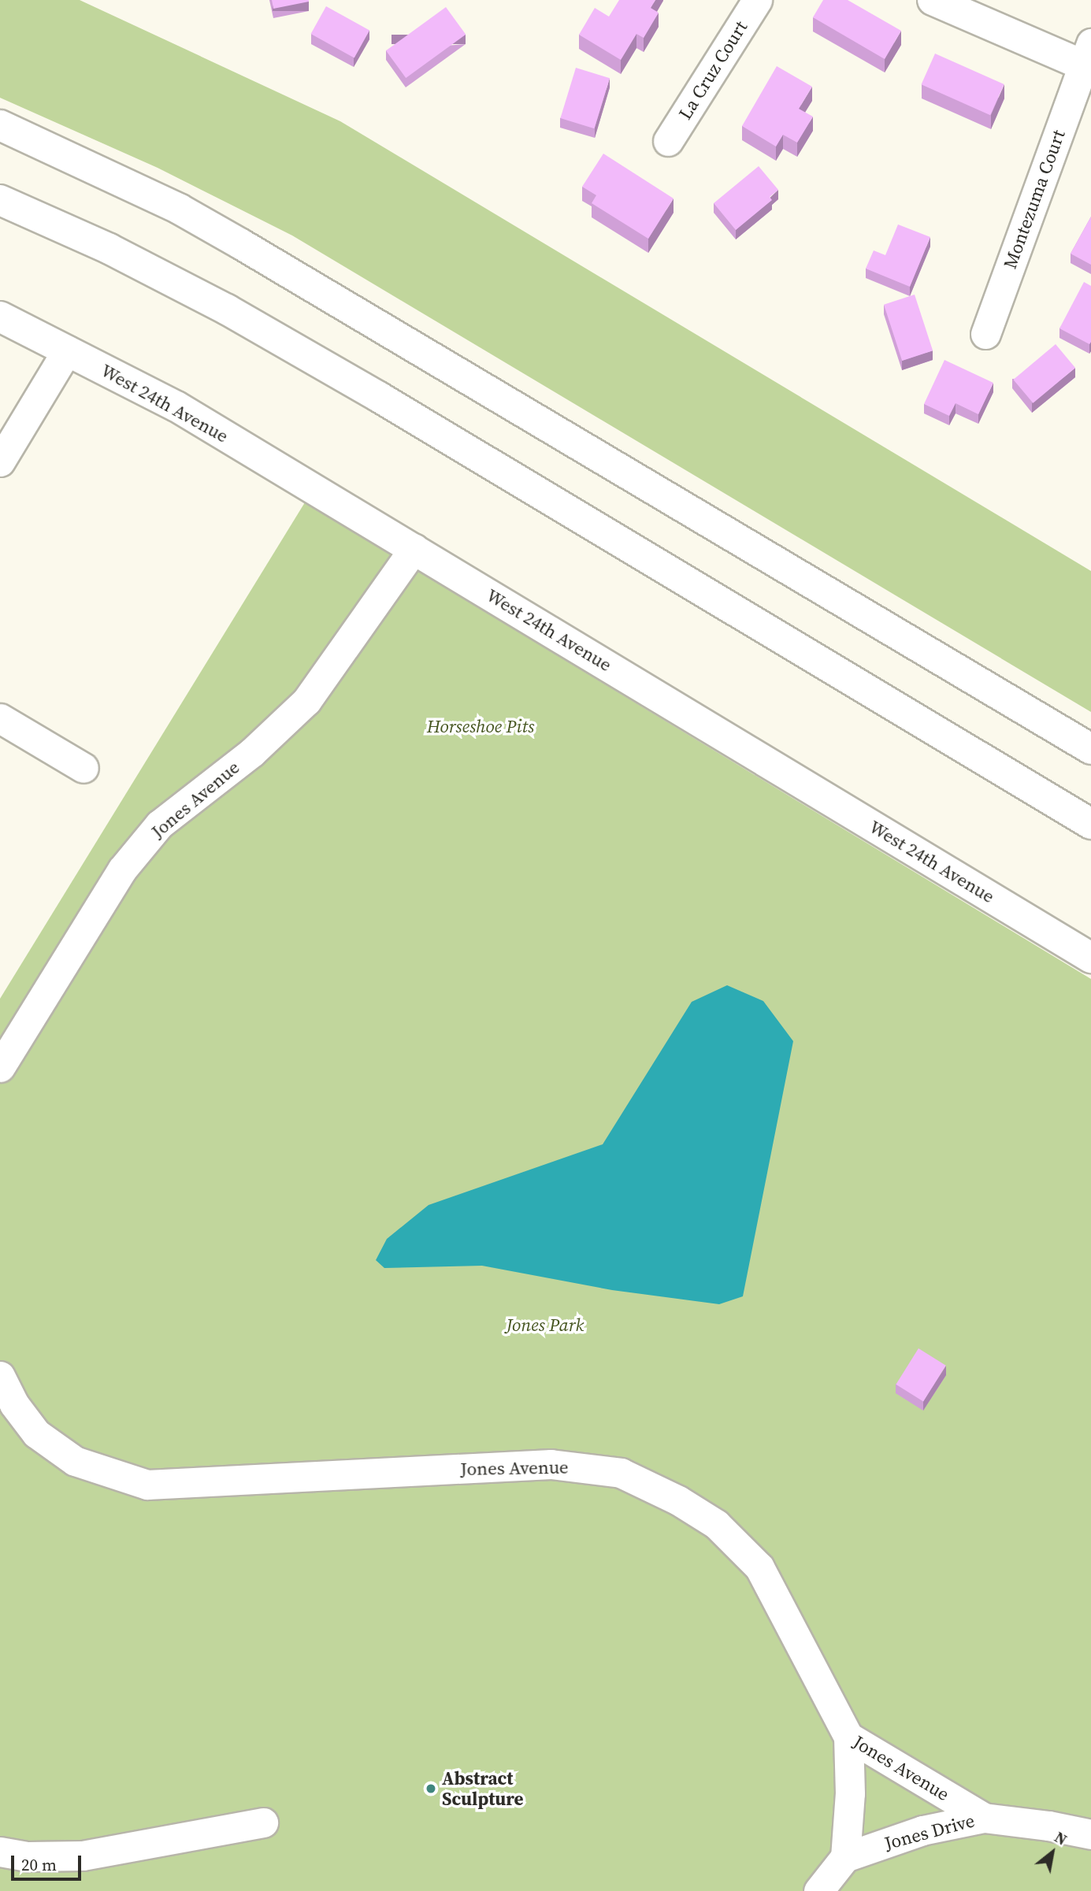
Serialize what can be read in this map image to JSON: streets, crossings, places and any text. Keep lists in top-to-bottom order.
{
  "streets": {
    "main road": ["West 24th Avenue"],
    "street": [
      "La Cruz Court",
      "Montezuma Court",
      "Jones Avenue",
      "Jones Drive"
    ]
  },
  "crossings": [
    ["West 24th Avenue", "Jones Avenue"],
    ["Jones Avenue", "Jones Drive"]
  ],
  "parks": ["Horseshoe Pits", "Jones Park"],
  "places": ["Abstract Sculpture"],
  "scale_bar": "20 m",
  "north": "top right"
}
